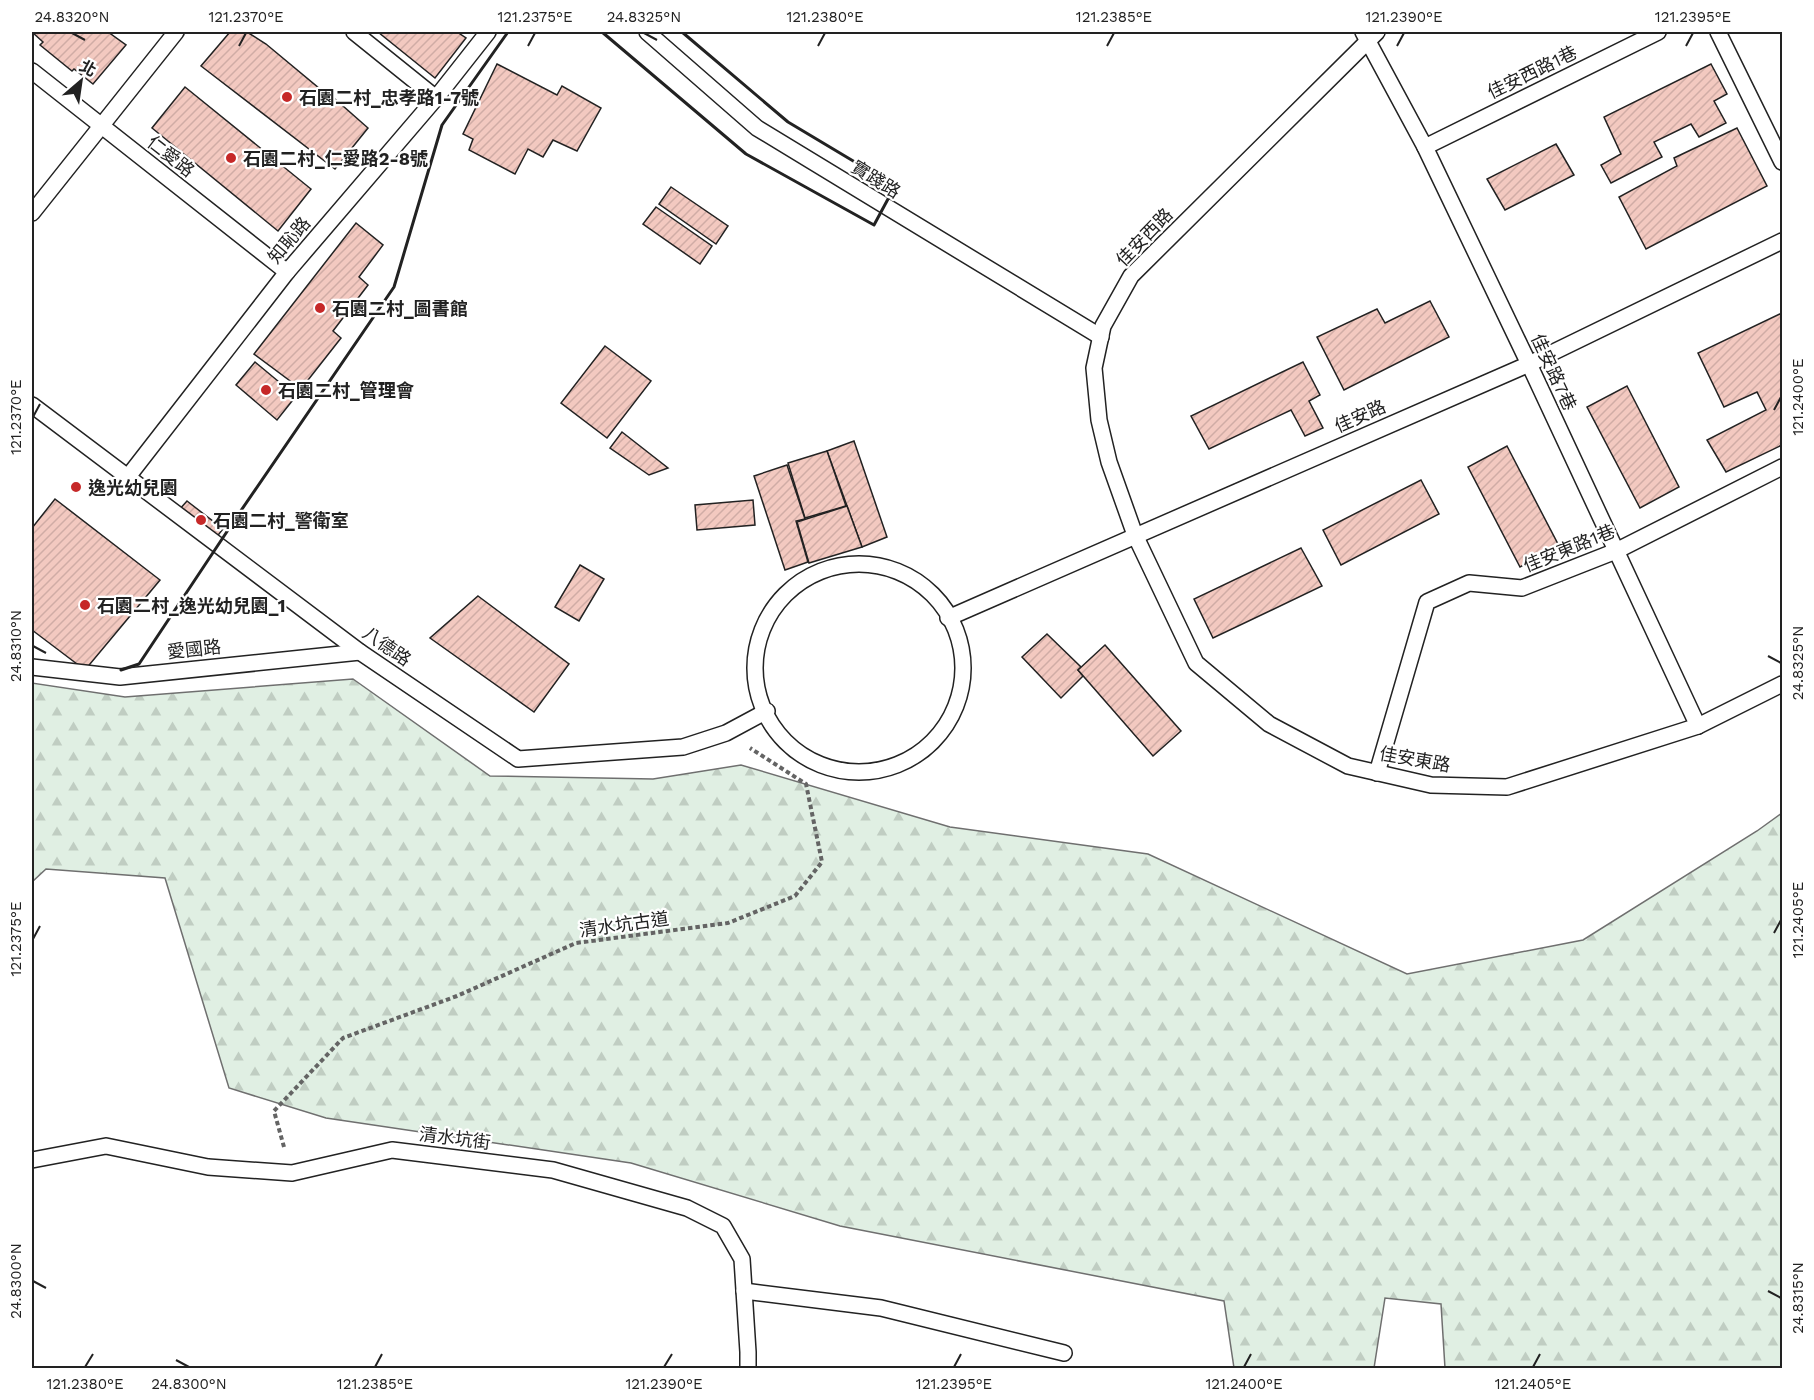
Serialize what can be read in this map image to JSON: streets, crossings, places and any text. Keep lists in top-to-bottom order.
{
  "streets": {
    "lane": [
      "佳安西路1巷",
      "仁愛路",
      "實踐路",
      "佳安西路",
      "知恥路",
      "佳安路7巷",
      "佳安路",
      "佳安東路1巷",
      "八德路",
      "愛國路",
      "佳安東路",
      "清水坑街"
    ],
    "path": ["清水坑古道"]
  },
  "crossings": [
    ["佳安西路1巷", "佳安路7巷"],
    ["仁愛路", "知恥路"],
    ["實踐路", "佳安西路"],
    ["佳安西路", "佳安路7巷"],
    ["佳安西路", "佳安路"],
    ["佳安西路", "佳安東路"],
    ["知恥路", "八德路"],
    ["佳安路7巷", "佳安路"],
    ["佳安路7巷", "佳安東路1巷"],
    ["佳安路7巷", "佳安東路"],
    ["佳安路", "八德路"],
    ["佳安路", "佳安東路"],
    ["佳安東路1巷", "佳安東路"],
    ["八德路", "愛國路"],
    ["八德路", "清水坑古道"],
    ["清水坑古道", "清水坑街"]
  ],
  "places": [
    "石園二村_忠孝路1-7號",
    "石園二村_仁愛路2-8號",
    "石園二村_圖書館",
    "石園二村_管理會",
    "逸光幼兒園",
    "石園二村_警衛室",
    "石園二村_逸光幼兒園_1"
  ],
  "north": "top right",
  "coordinates": [
    "24.8320°N",
    "121.2370°E",
    "121.2375°E",
    "24.8325°N",
    "121.2380°E",
    "121.2385°E",
    "121.2390°E",
    "121.2395°E",
    "121.2400°E",
    "24.8310°N",
    "121.2405°E",
    "24.8300°N",
    "24.8315°N"
  ]
}
